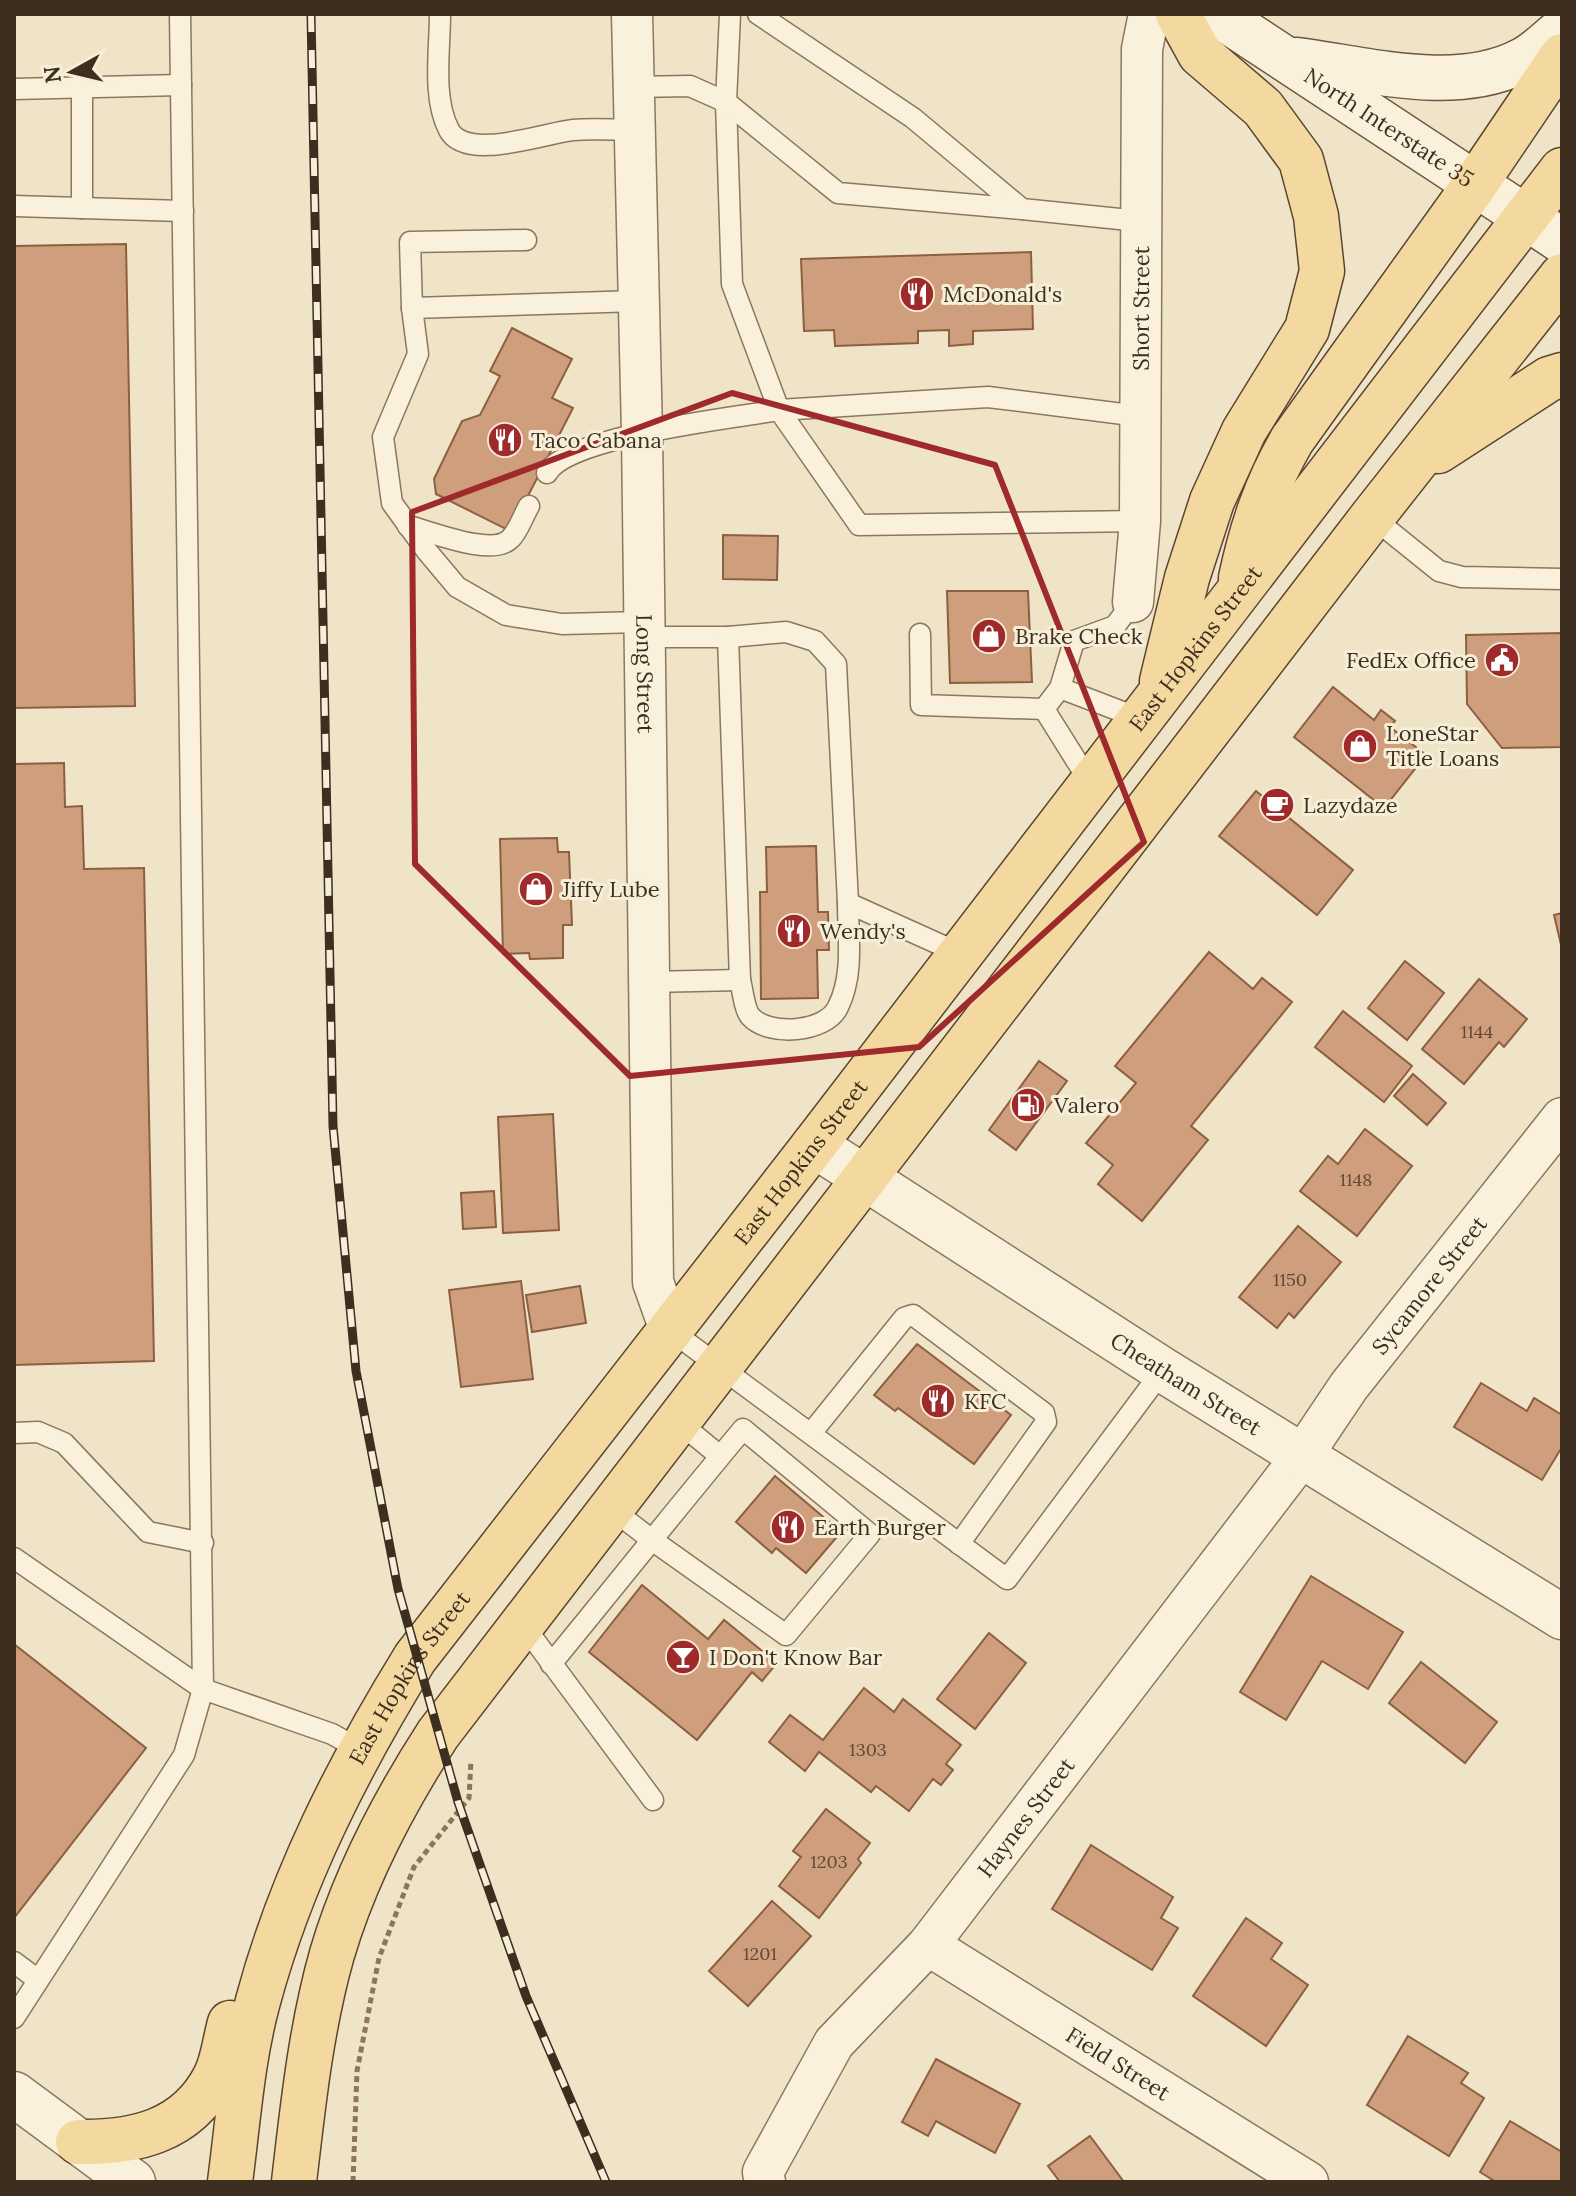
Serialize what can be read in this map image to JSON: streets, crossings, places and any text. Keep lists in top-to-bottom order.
{
  "streets": {
    "main road": ["East Hopkins Street"],
    "street": [
      "North Interstate 35",
      "Short Street",
      "Long Street",
      "Sycamore Street",
      "Cheatham Street",
      "Haynes Street",
      "Field Street"
    ]
  },
  "crossings": [
    ["North Interstate 35", "East Hopkins Street"],
    ["East Hopkins Street", "Long Street"],
    ["East Hopkins Street", "Cheatham Street"],
    ["Sycamore Street", "Cheatham Street"],
    ["Sycamore Street", "Haynes Street"],
    ["Cheatham Street", "Haynes Street"],
    ["Haynes Street", "Field Street"]
  ],
  "places": {
    "restaurant": [
      "McDonald's",
      "Taco Cabana",
      "Wendy's",
      "KFC",
      "Earth Burger"
    ],
    "shop": ["Brake Check", "LoneStar Title Loans", "Jiffy Lube"],
    "public building": ["FedEx Office"],
    "cafe": ["Lazydaze"],
    "fuel station": ["Valero"],
    "bar": ["I Don't Know Bar"]
  },
  "house_numbers": [
    "1144",
    "1148",
    "1150",
    "1303",
    "1203",
    "1201"
  ],
  "north": "left"
}
